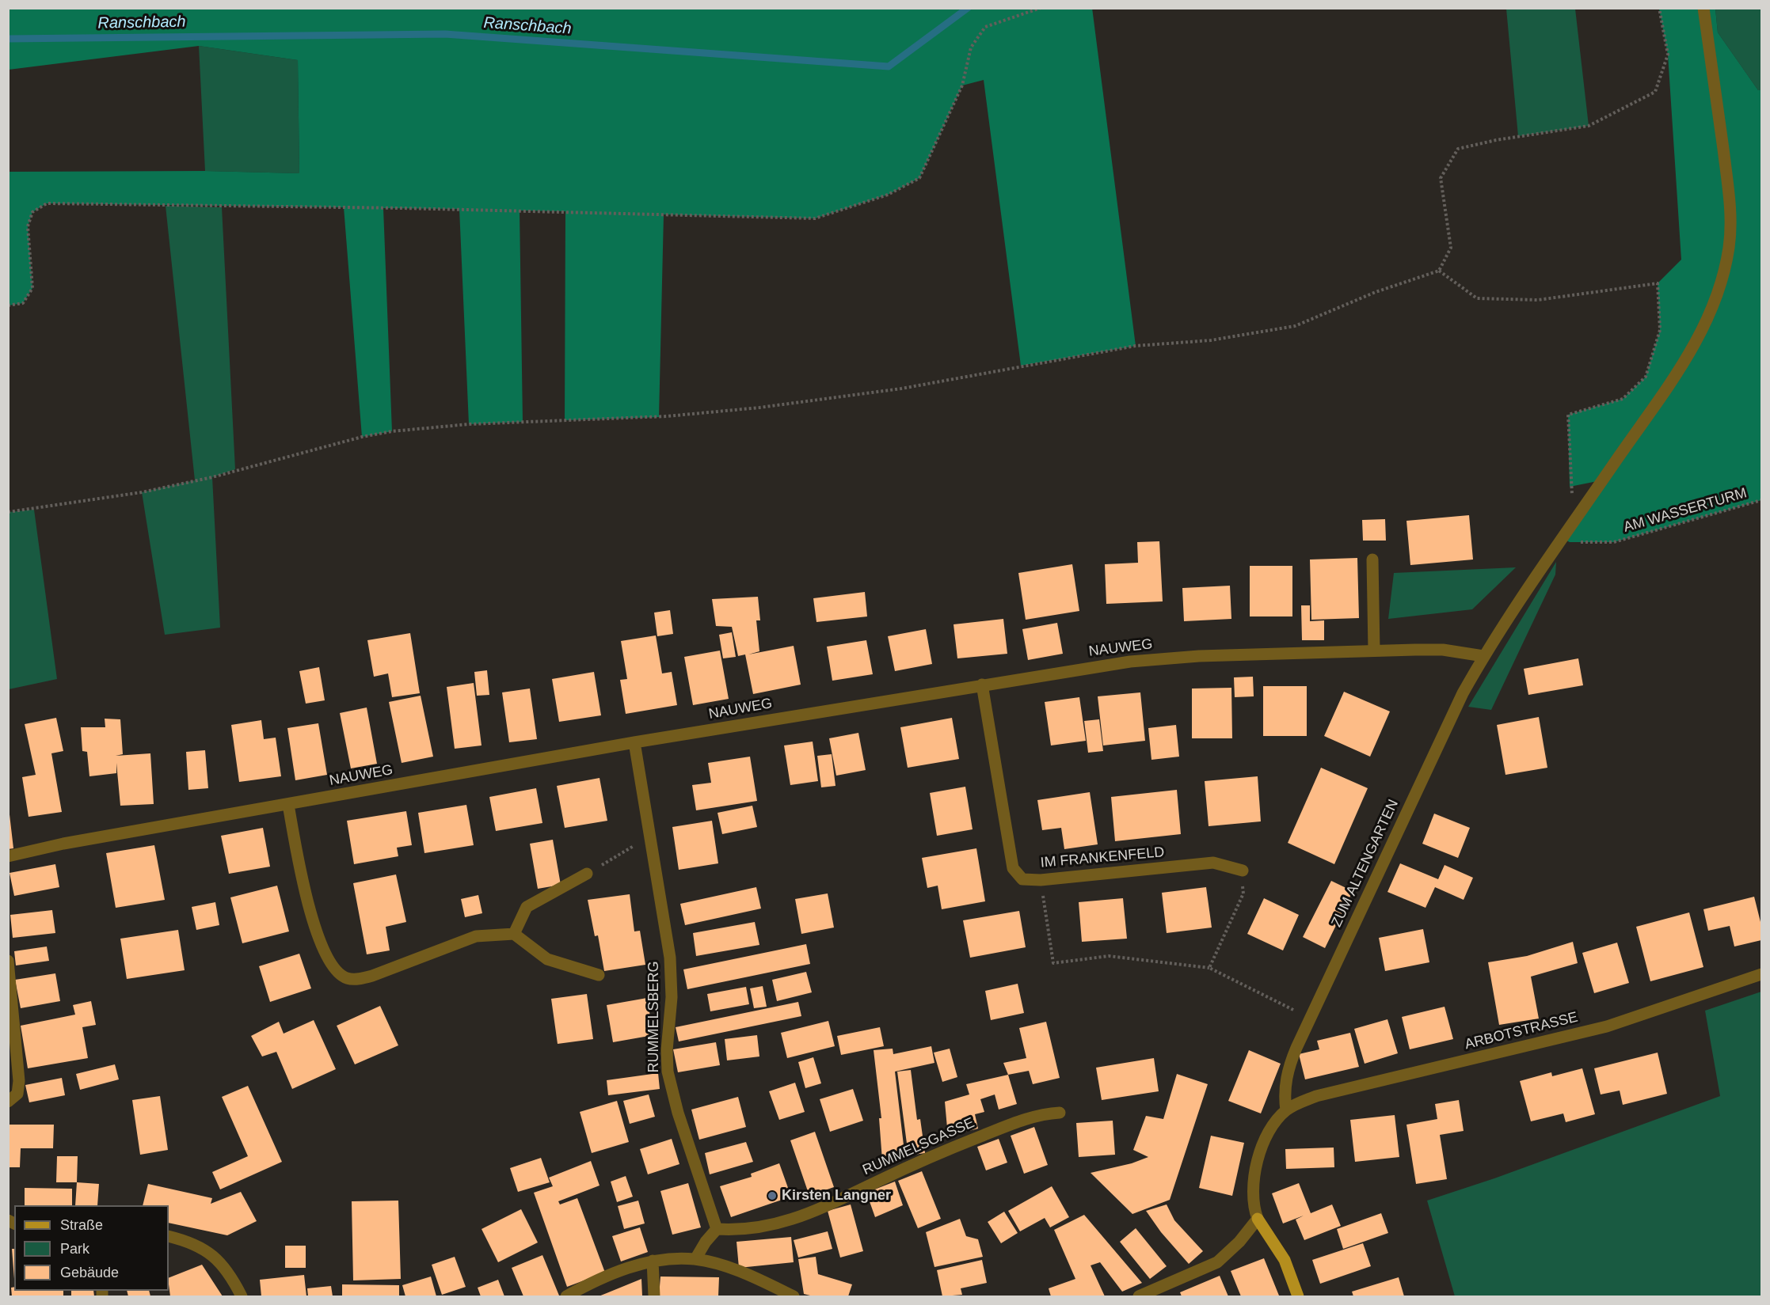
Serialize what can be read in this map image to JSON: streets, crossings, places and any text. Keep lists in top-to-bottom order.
{
  "streets": {
    "street": [
      "NAUWEG",
      "IM FRANKENFELD",
      "ZUM ALTENGARTEN",
      "RUMMELSBERG",
      "ARBOTSTRASSE",
      "RUMMELSGASSE"
    ],
    "path": ["AM WASSERTURM"]
  },
  "crossings": [
    ["AM WASSERTURM", "ZUM ALTENGARTEN"],
    ["NAUWEG", "IM FRANKENFELD"],
    ["NAUWEG", "ZUM ALTENGARTEN"],
    ["NAUWEG", "RUMMELSBERG"],
    ["ZUM ALTENGARTEN", "ARBOTSTRASSE"],
    ["RUMMELSBERG", "RUMMELSGASSE"]
  ],
  "water": ["Ranschbach"],
  "places": ["Kirsten Langner"],
  "legend": ["Straße", "Park", "Gebäude"]
}
